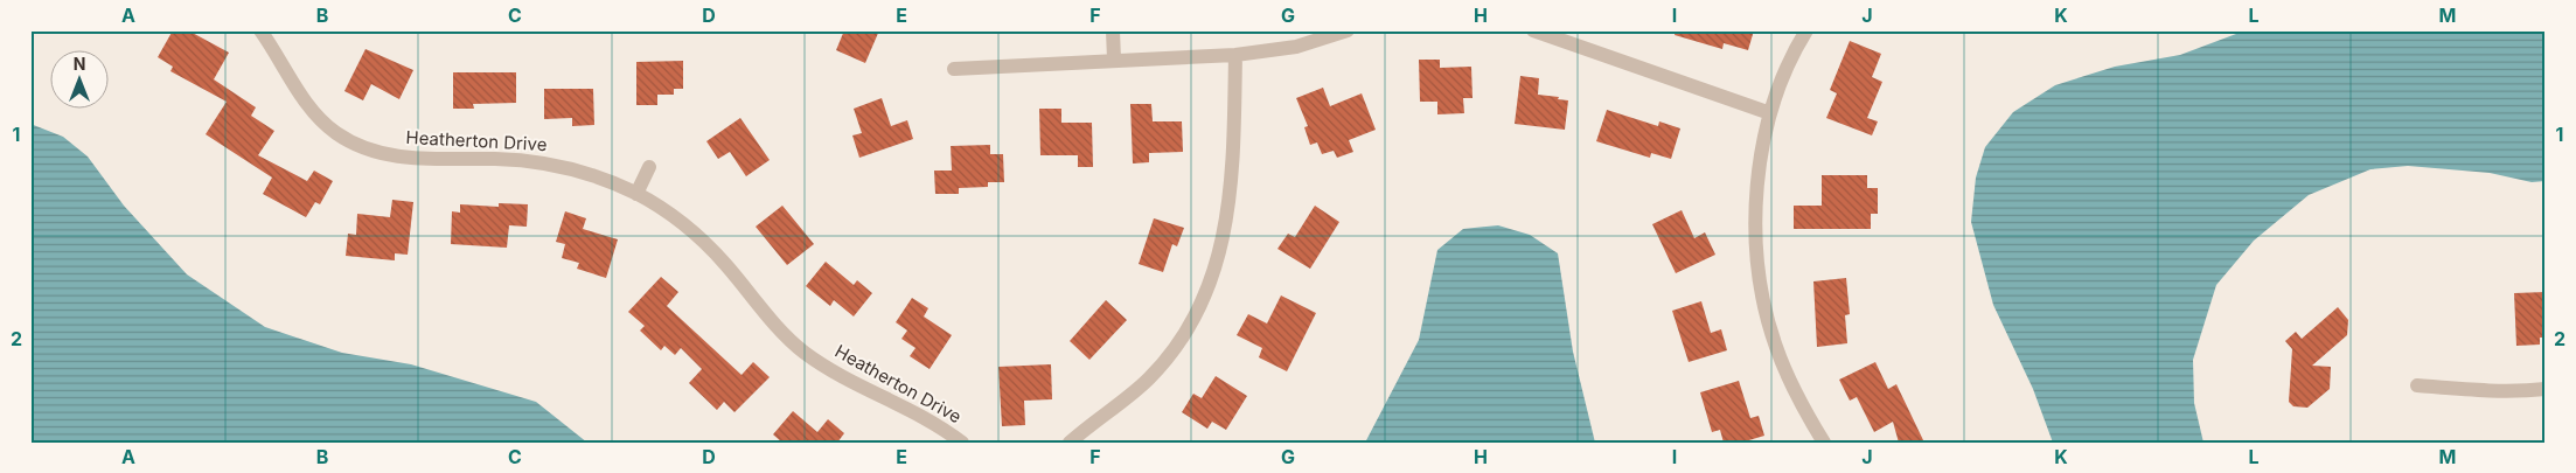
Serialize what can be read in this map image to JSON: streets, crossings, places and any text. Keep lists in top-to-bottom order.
{
  "streets": {
    "street": ["Heatherton Drive"]
  },
  "north": "top",
  "grid": {
    "columns": [
      "A",
      "B",
      "C",
      "D",
      "E",
      "F",
      "G",
      "H",
      "I",
      "J",
      "K",
      "L",
      "M"
    ],
    "rows": ["1", "2"]
  }
}
